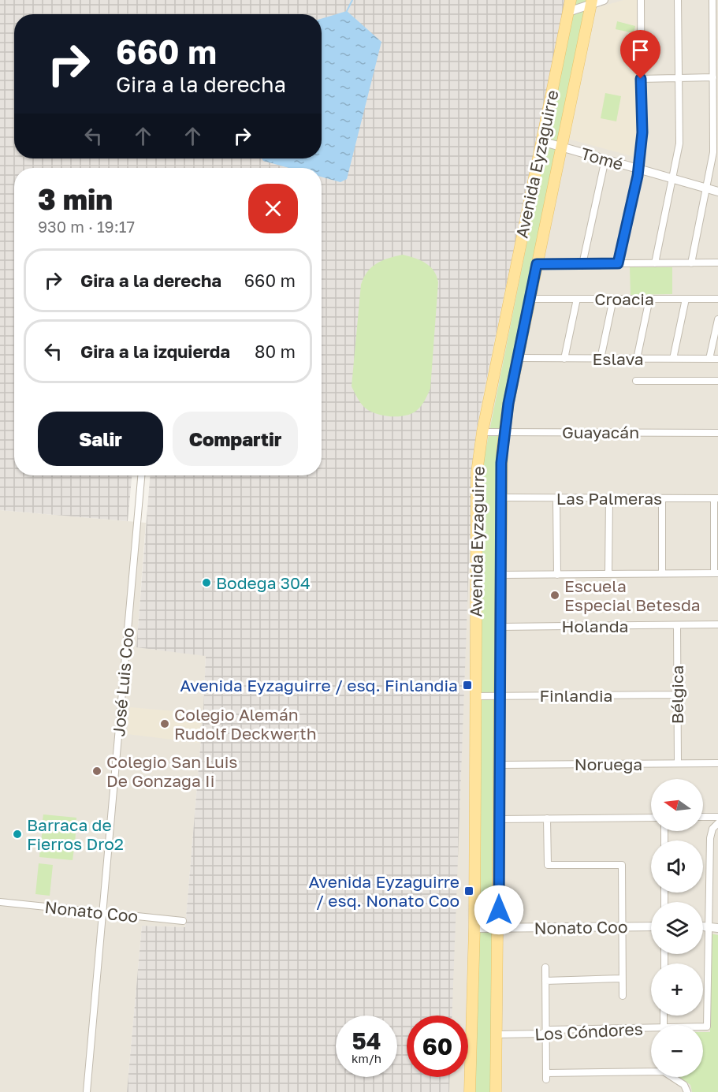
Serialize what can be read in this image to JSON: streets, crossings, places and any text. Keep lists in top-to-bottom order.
{
  "streets": {
    "main road": ["Avenida Eyzaguirre"],
    "street": [
      "Tomé",
      "Croacia",
      "Eslava",
      "Guayacán",
      "Las Palmeras",
      "Holanda",
      "José Luis Coo",
      "Bélgica",
      "Finlandia",
      "Noruega",
      "Nonato Coo",
      "Los Cóndores"
    ]
  },
  "crossings": [
    ["Tomé", "Avenida Eyzaguirre"],
    ["Avenida Eyzaguirre", "Croacia"],
    ["Avenida Eyzaguirre", "Eslava"],
    ["Avenida Eyzaguirre", "Guayacán"],
    ["Avenida Eyzaguirre", "Las Palmeras"],
    ["Avenida Eyzaguirre", "Holanda"],
    ["Avenida Eyzaguirre", "Finlandia"],
    ["Avenida Eyzaguirre", "Noruega"],
    ["Avenida Eyzaguirre", "Nonato Coo"],
    ["Avenida Eyzaguirre", "Los Cóndores"],
    ["Holanda", "Bélgica"],
    ["José Luis Coo", "Nonato Coo"],
    ["Bélgica", "Finlandia"],
    ["Bélgica", "Noruega"]
  ],
  "places": {
    "other": [
      "Bodega 304",
      "Escuela Especial Betesda",
      "Colegio Alemán Rudolf Deckwerth",
      "Colegio San Luis De Gonzaga Ii",
      "Barraca de Fierros Dro2"
    ],
    "transit": ["Avenida Eyzaguirre / esq. Finlandia", "Avenida Eyzaguirre / esq. Nonato Coo"]
  },
  "north": "left",
  "page": {
    "turn": ["660 m", "Gira a la derecha"],
    "heading": ["3 min", "930 m · 19:17"],
    "list": [
      {
        "name": "Gira a la derecha",
        "value": "660 m"
      },
      {
        "name": "Gira a la izquierda",
        "value": "80 m"
      }
    ],
    "buttons": ["Salir", "Compartir"],
    "map_buttons": ["+", "−"],
    "speed": "54 km/h",
    "limit": "60"
  }
}
